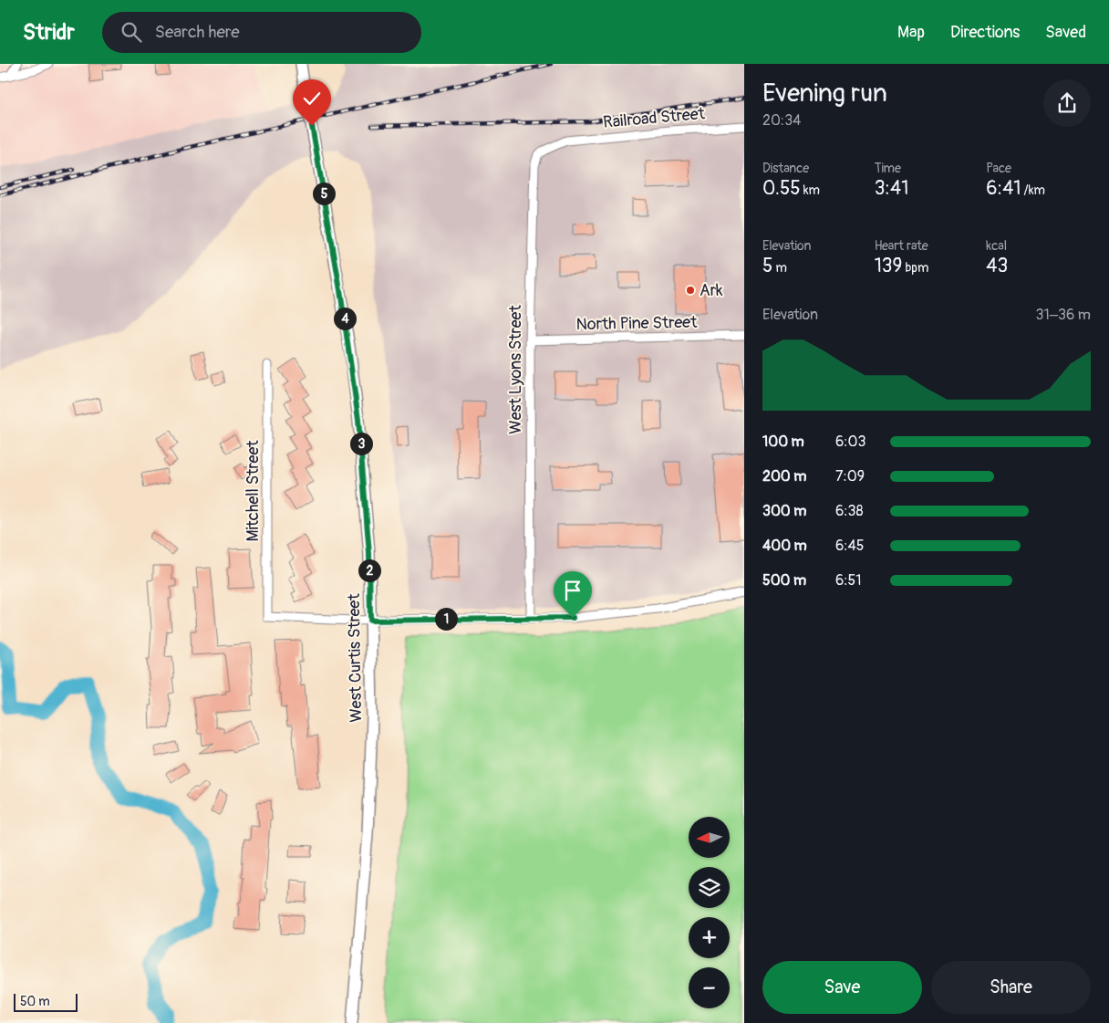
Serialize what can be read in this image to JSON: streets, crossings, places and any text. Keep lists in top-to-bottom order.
{
  "streets": {
    "main road": ["West Curtis Street"],
    "street": [
      "Railroad Street",
      "North Pine Street",
      "West Lyons Street",
      "Mitchell Street"
    ]
  },
  "crossings": [
    ["Railroad Street", "West Lyons Street"],
    ["North Pine Street", "West Lyons Street"],
    ["Mitchell Street", "West Curtis Street"]
  ],
  "places": ["Ark"],
  "scale_bar": "50 m",
  "north": "left",
  "page": {
    "header": "Stridr",
    "search": "Search here",
    "nav": ["Map", "Directions", "Saved"],
    "heading": ["Evening run", "20:34"],
    "stats": [
      ["Distance", "0.55 km"],
      ["Time", "3:41"],
      ["Pace", "6:41 /km"],
      ["Elevation", "5 m"],
      ["Heart rate", "139 bpm"],
      ["kcal", "43"]
    ],
    "pins": [
      "5",
      "4",
      "3",
      "2",
      "1"
    ],
    "chart": ["Elevation", "31–36 m"],
    "list": [
      {
        "name": "100 m",
        "note": "6:03"
      },
      {
        "name": "200 m",
        "note": "7:09"
      },
      {
        "name": "300 m",
        "note": "6:38"
      },
      {
        "name": "400 m",
        "note": "6:45"
      },
      {
        "name": "500 m",
        "note": "6:51"
      }
    ],
    "map_buttons": ["+", "−"],
    "buttons": ["Save", "Share"],
    "scale": "50 m"
  }
}
